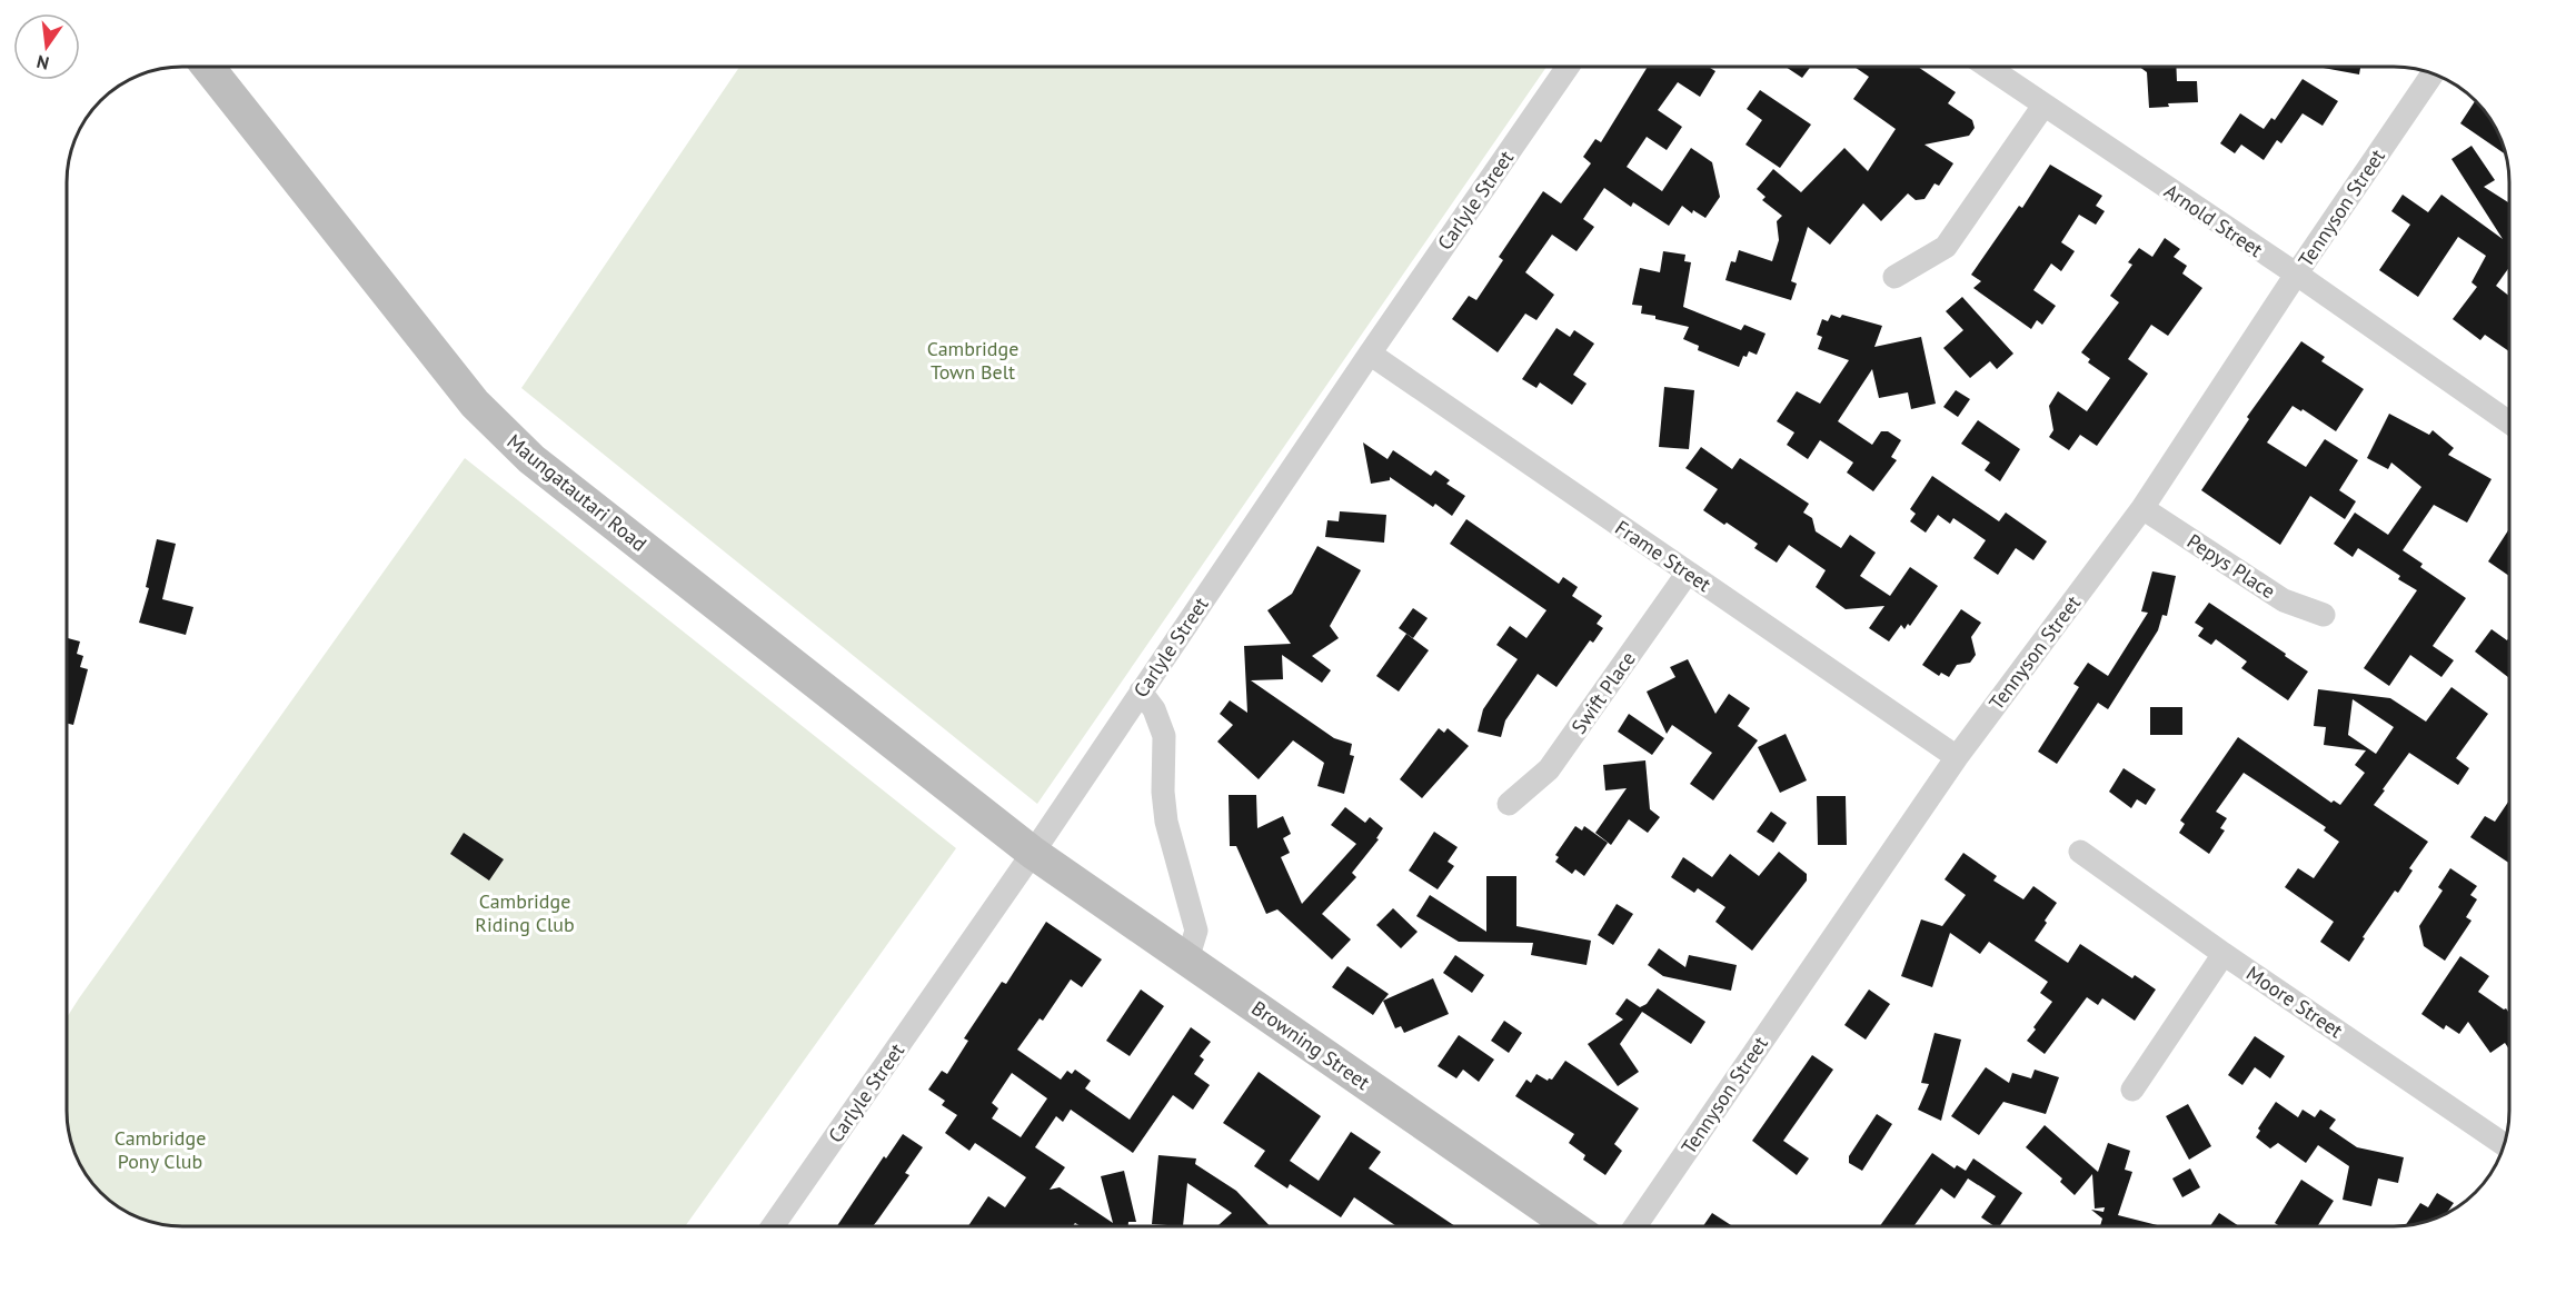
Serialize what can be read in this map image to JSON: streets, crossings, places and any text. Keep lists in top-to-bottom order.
{
  "streets": {
    "street": [
      "Carlyle Street",
      "Tennyson Street",
      "Arnold Street",
      "Maungatautari Road",
      "Frame Street",
      "Pepys Place",
      "Swift Place",
      "Moore Street",
      "Browning Street"
    ]
  },
  "crossings": [
    ["Carlyle Street", "Maungatautari Road"],
    ["Carlyle Street", "Frame Street"],
    ["Carlyle Street", "Browning Street"],
    ["Tennyson Street", "Arnold Street"],
    ["Tennyson Street", "Frame Street"],
    ["Tennyson Street", "Pepys Place"],
    ["Maungatautari Road", "Browning Street"],
    ["Frame Street", "Swift Place"]
  ],
  "parks": ["Cambridge Town Belt", "Cambridge Riding Club", "Cambridge Pony Club"],
  "north": "bottom"
}
